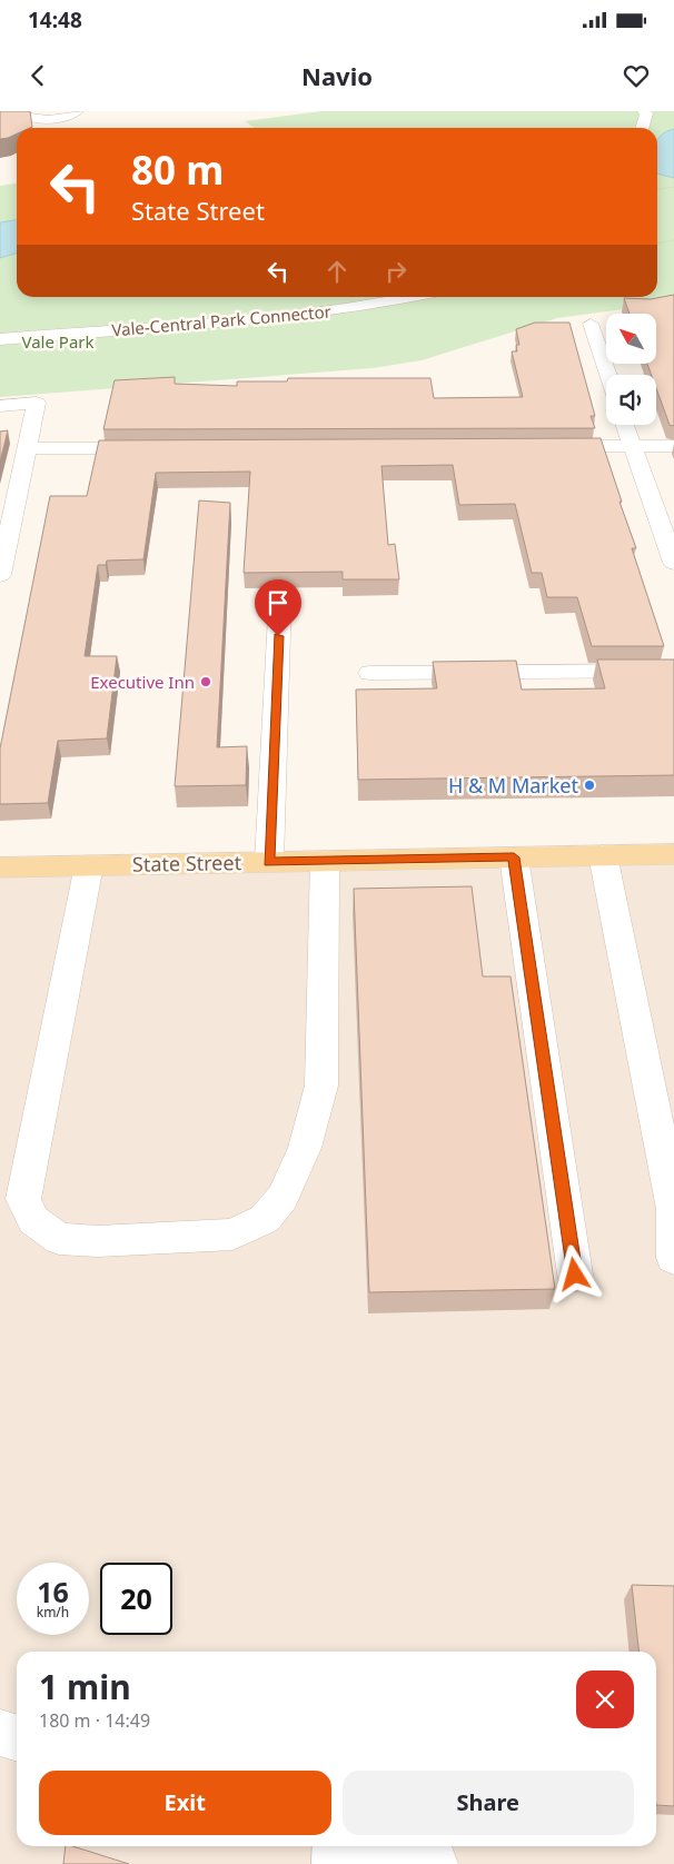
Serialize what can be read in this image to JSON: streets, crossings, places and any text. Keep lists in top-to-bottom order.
{
  "streets": {
    "main road": ["State Street"],
    "street": ["Vale-Central Park Connector"]
  },
  "parks": ["Vale Park"],
  "places": ["Executive Inn", "H & M Market"],
  "north": "top left",
  "page": {
    "status": "14:48",
    "header": "Navio",
    "turn": ["80 m", "State Street"],
    "speed": "16 km/h",
    "limit": "20",
    "heading": ["1 min", "180 m · 14:49"],
    "buttons": ["Exit", "Share"]
  }
}
